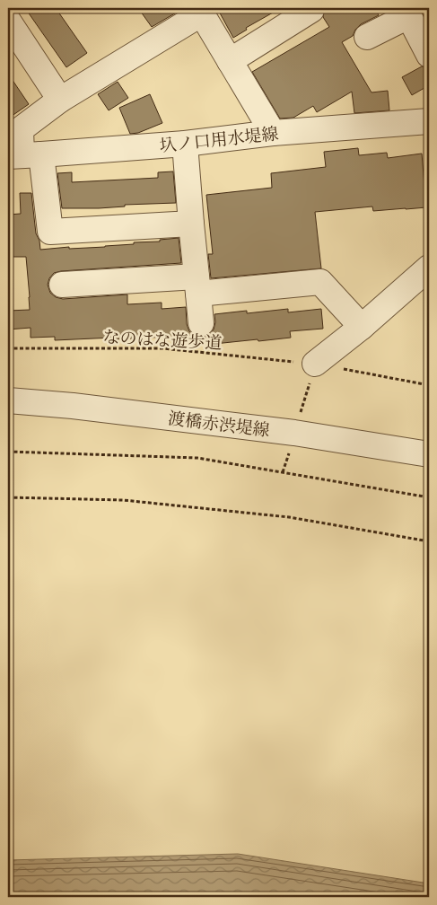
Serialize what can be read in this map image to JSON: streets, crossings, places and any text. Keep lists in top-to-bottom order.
{
  "streets": {
    "street": ["圦ノ口用水堤線", "渡橋赤渋堤線"],
    "path": ["なのはな遊歩道"]
  }
}
